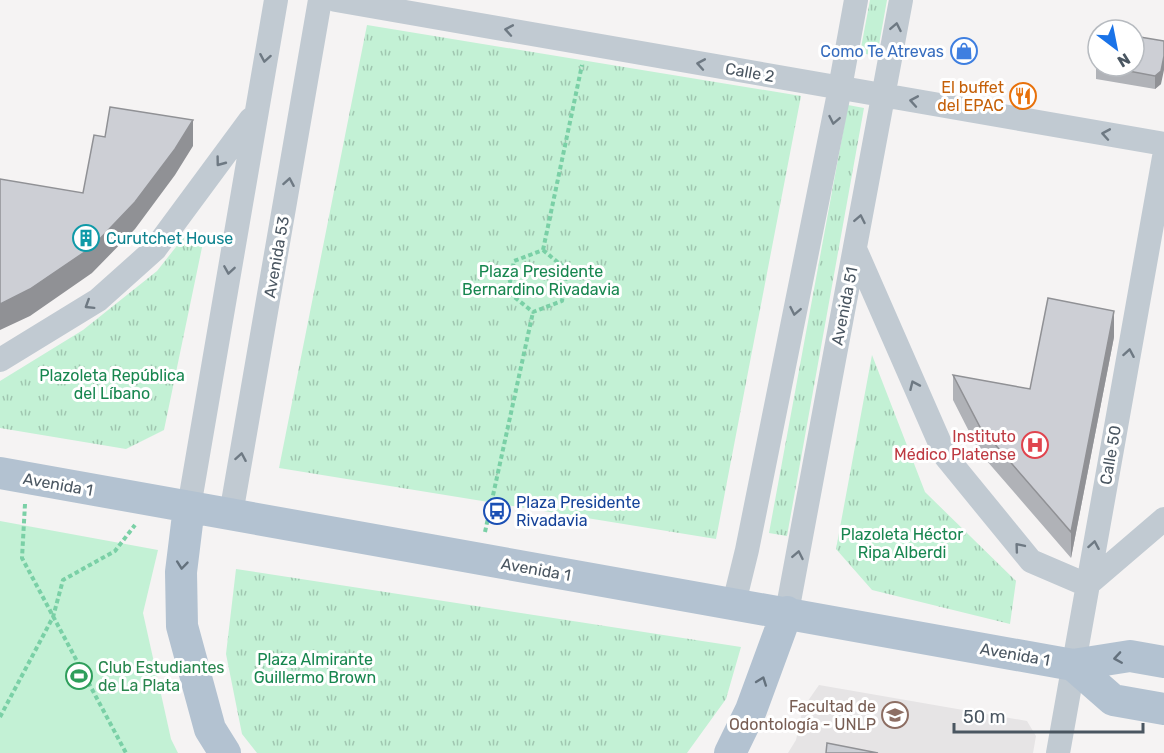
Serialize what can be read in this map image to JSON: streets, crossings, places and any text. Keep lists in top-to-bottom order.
{
  "streets": {
    "main road": ["Avenida 1"],
    "street": [
      "Calle 2",
      "Avenida 53",
      "Avenida 51",
      "Calle 50"
    ]
  },
  "crossings": [
    ["Calle 2", "Avenida 51"],
    ["Avenida 53", "Avenida 1"],
    ["Avenida 51", "Avenida 1"],
    ["Calle 50", "Avenida 1"]
  ],
  "one_way": ["Calle 2", "Calle 50"],
  "parks": [
    "Plaza Presidente Bernardino Rivadavia",
    "Plazoleta República del Líbano",
    "Plazoleta Héctor Ripa Alberdi",
    "Plaza Almirante Guillermo Brown"
  ],
  "places": {
    "shop": ["Como Te Atrevas"],
    "restaurant": ["El buffet del EPAC"],
    "building": ["Curutchet House"],
    "hospital": ["Instituto Médico Platense"],
    "bus stop": ["Plaza Presidente Rivadavia"],
    "sports": ["Club Estudiantes de La Plata"],
    "school or university": ["Facultad de Odontología - UNLP"]
  },
  "scale_bar": "50 m",
  "north": "bottom right"
}
